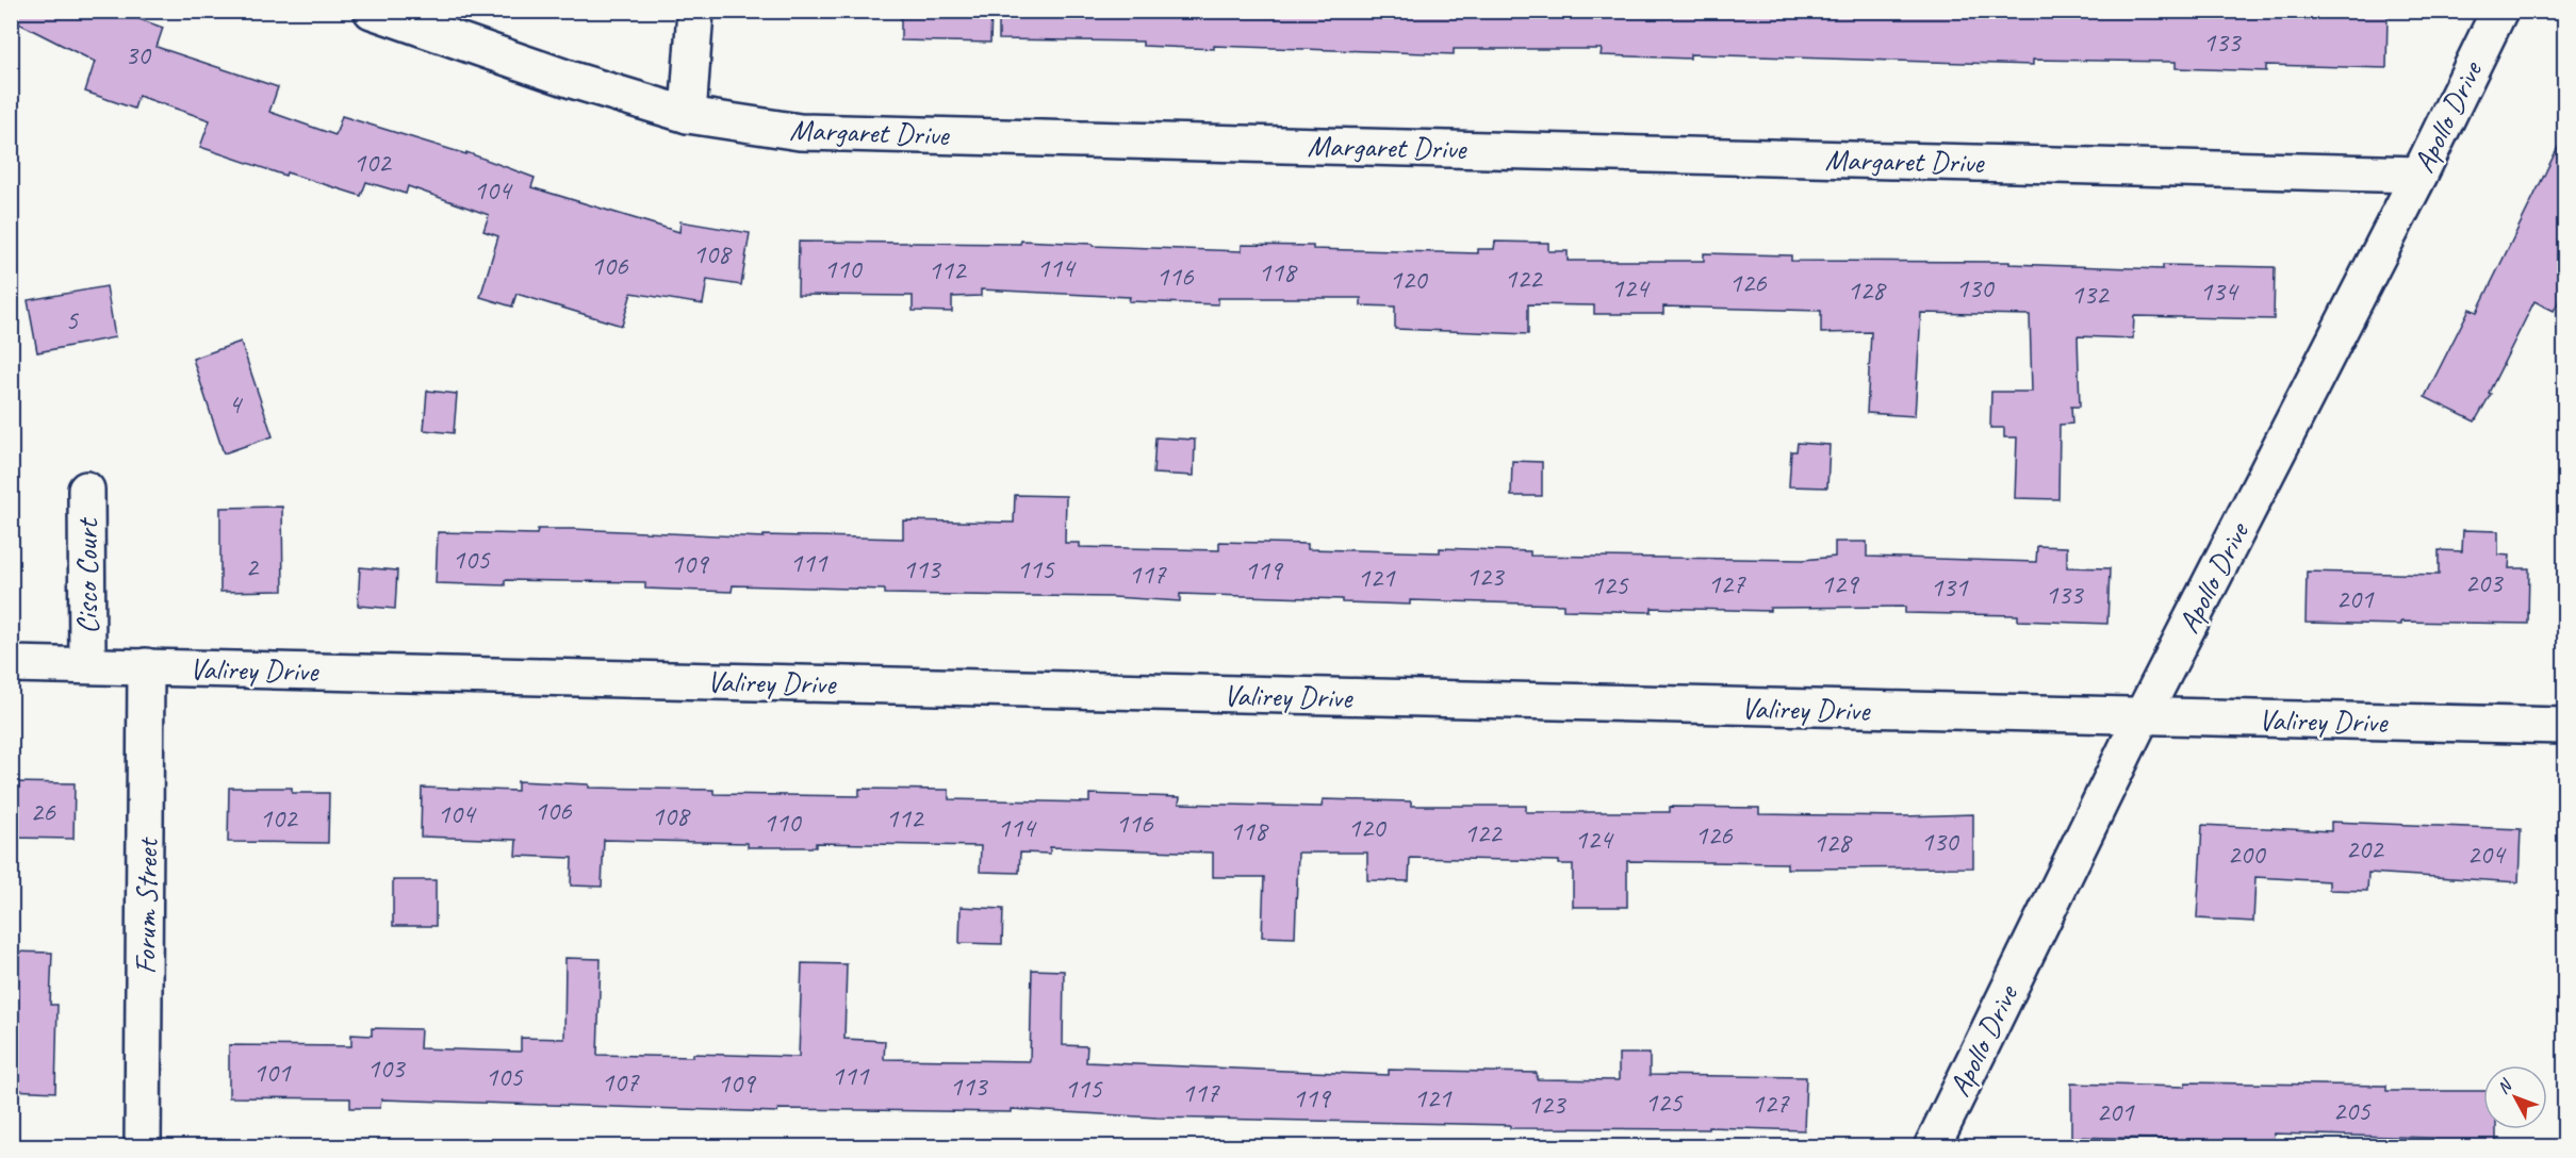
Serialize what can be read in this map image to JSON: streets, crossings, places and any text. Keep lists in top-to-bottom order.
{
  "streets": {
    "street": [
      "Apollo Drive",
      "Margaret Drive",
      "Cisco Court",
      "Valirey Drive",
      "Forum Street"
    ]
  },
  "crossings": [
    ["Apollo Drive", "Margaret Drive"],
    ["Apollo Drive", "Valirey Drive"],
    ["Cisco Court", "Valirey Drive"],
    ["Valirey Drive", "Forum Street"]
  ],
  "house_numbers": [
    "133",
    "30",
    "102",
    "104",
    "108",
    "106",
    "114",
    "110",
    "112",
    "118",
    "116",
    "122",
    "120",
    "126",
    "124",
    "130",
    "128",
    "134",
    "132",
    "5",
    "4",
    "105",
    "111",
    "109",
    "2",
    "113",
    "115",
    "119",
    "117",
    "123",
    "121",
    "203",
    "127",
    "129",
    "125",
    "131",
    "133",
    "201",
    "106",
    "26",
    "104",
    "108",
    "102",
    "112",
    "110",
    "116",
    "114",
    "120",
    "118",
    "122",
    "126",
    "124",
    "130",
    "128",
    "202",
    "200",
    "204",
    "103",
    "101",
    "111",
    "105",
    "107",
    "109",
    "113",
    "115",
    "117",
    "119",
    "121",
    "125",
    "127",
    "123",
    "205",
    "201"
  ],
  "north": "top left"
}
